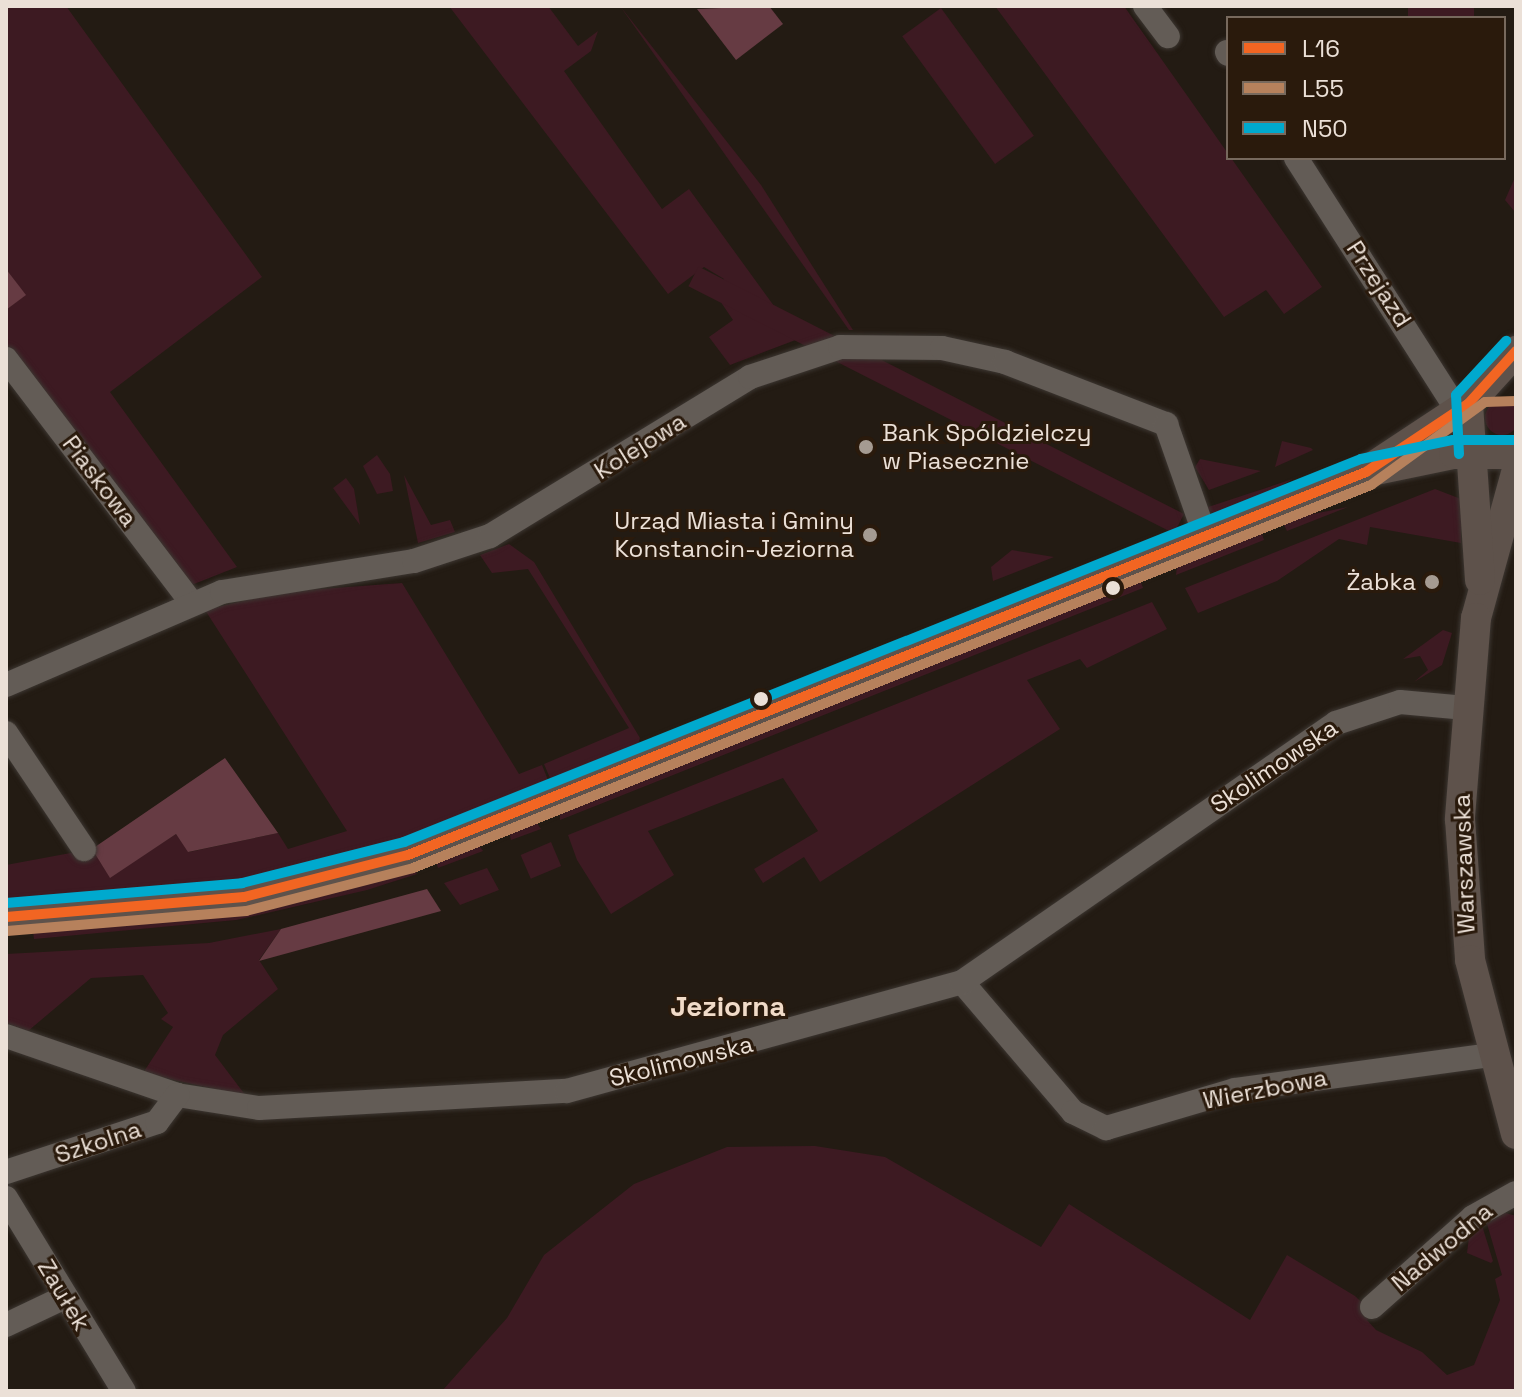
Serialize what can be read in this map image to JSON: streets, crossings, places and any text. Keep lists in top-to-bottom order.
{
  "streets": {
    "main road": ["Warszawska"],
    "street": [
      "Przejazd",
      "Kolejowa",
      "Piaskowa",
      "Skolimowska",
      "Wierzbowa",
      "Szkolna",
      "Nadwodna",
      "Zaułek"
    ]
  },
  "crossings": [
    ["Przejazd", "Warszawska"],
    ["Kolejowa", "Piaskowa"],
    ["Skolimowska", "Warszawska"],
    ["Skolimowska", "Wierzbowa"],
    ["Skolimowska", "Szkolna"],
    ["Warszawska", "Wierzbowa"]
  ],
  "districts": ["Jeziorna"],
  "places": ["Bank Spóldzielczy w Piasecznie", "Urząd Miasta i Gminy Konstancin-Jeziorna", "Żabka"],
  "lines": ["transit line N50", "transit line L16", "transit line L55"],
  "legend": ["L16", "L55", "N50"]
}
